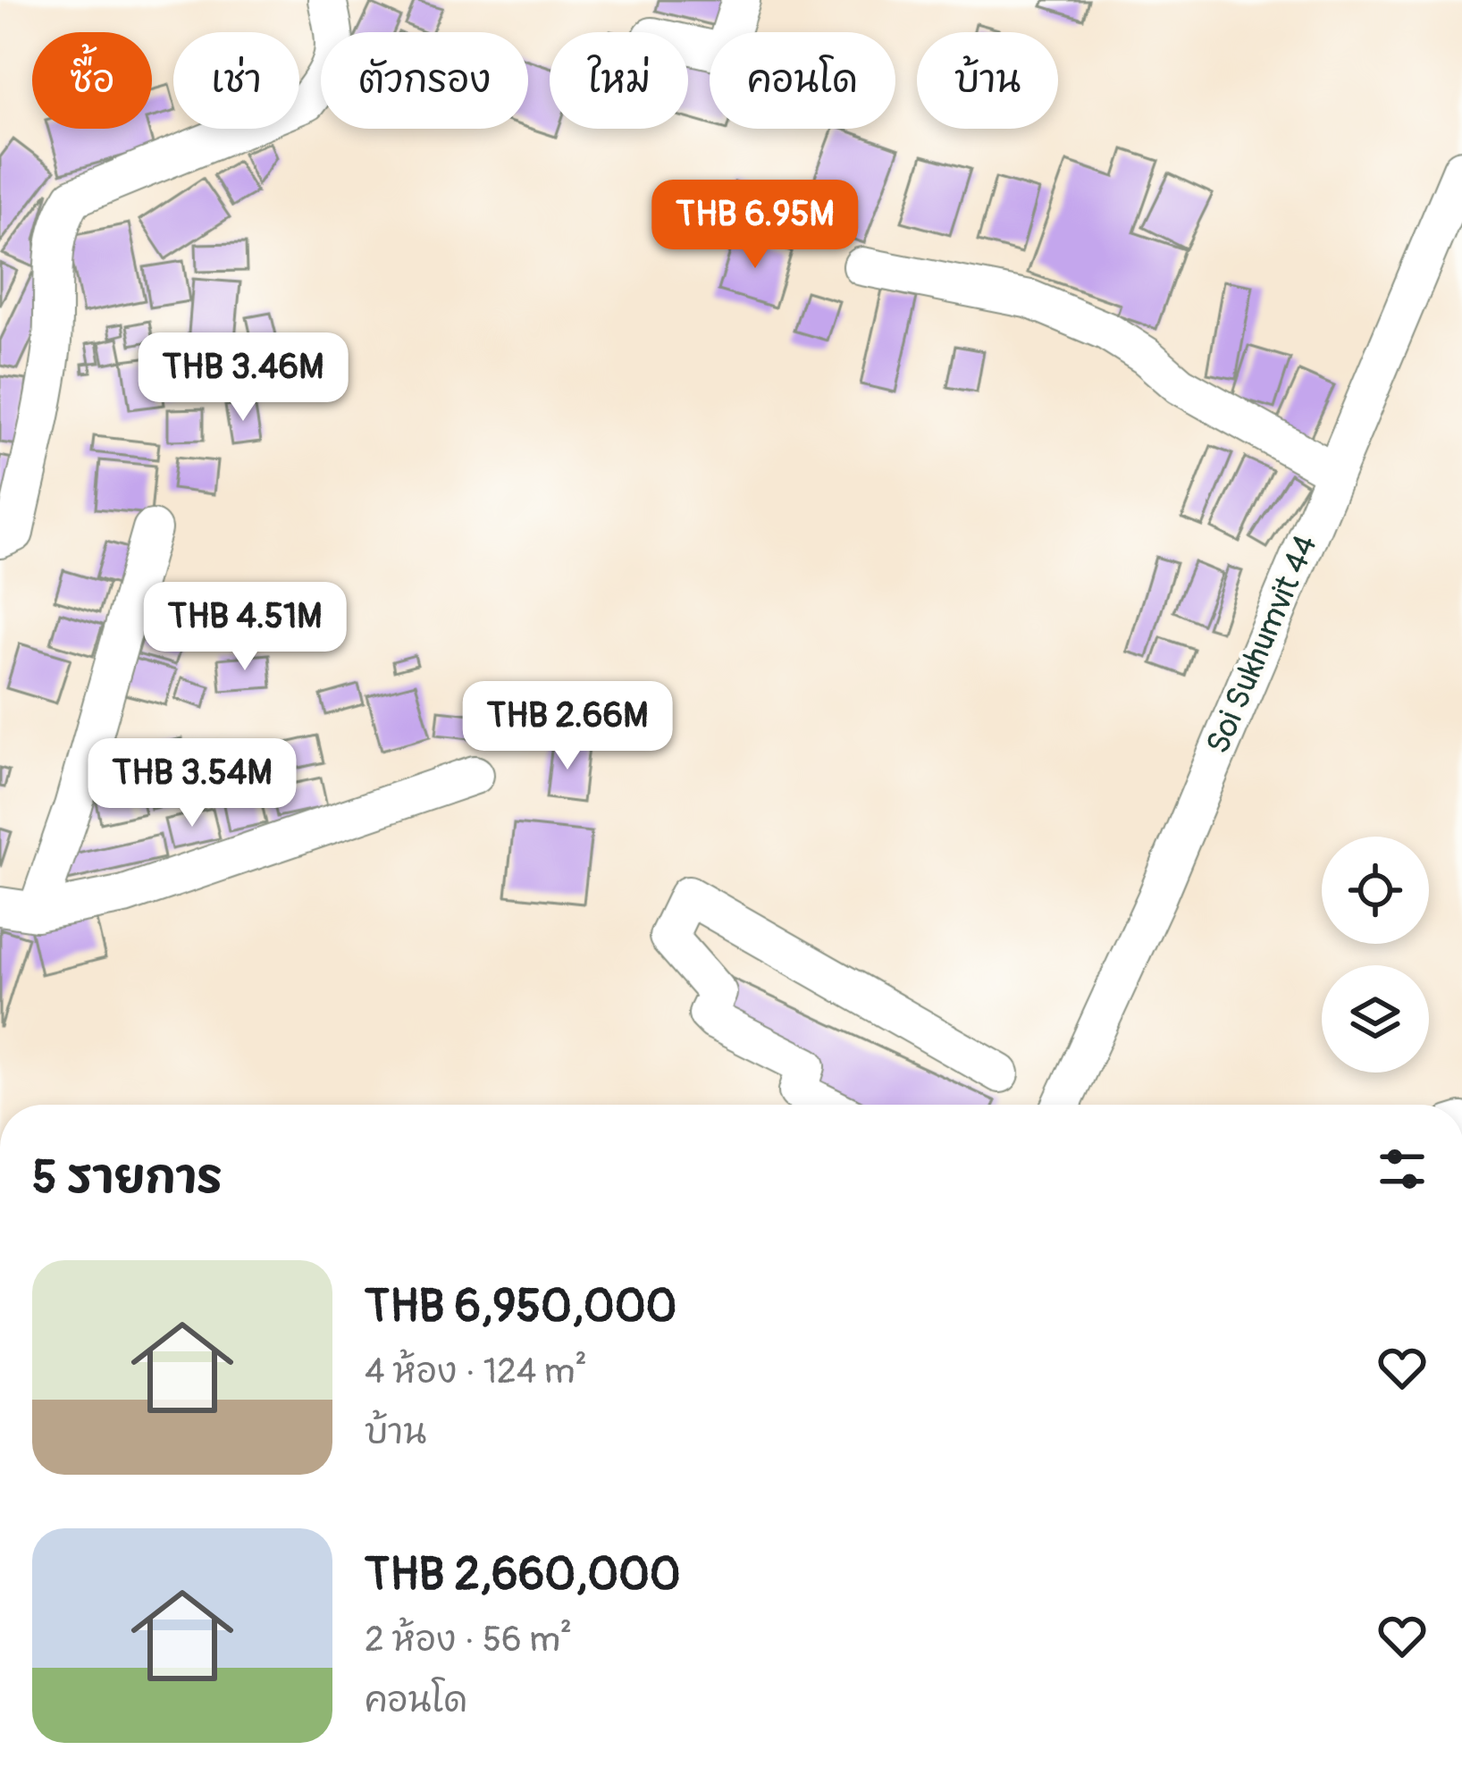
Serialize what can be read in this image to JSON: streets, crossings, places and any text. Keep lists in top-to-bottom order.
{
  "streets": {
    "street": ["Soi Sukhumvit 44"]
  },
  "page": {
    "chip": [
      "ซื้อ",
      "เช่า",
      "ตัวกรอง",
      "ใหม่",
      "คอนโด",
      "บ้าน"
    ],
    "price": [
      "THB 6.95M",
      "THB 3.46M",
      "THB 4.51M",
      "THB 2.66M",
      "THB 3.54M"
    ],
    "heading": "5 รายการ",
    "list": [
      {
        "name": "THB 6,950,000",
        "note": "4 ห้อง · 124 m² · บ้าน"
      },
      {
        "name": "THB 2,660,000",
        "note": "2 ห้อง · 56 m² · คอนโด"
      }
    ]
  }
}
